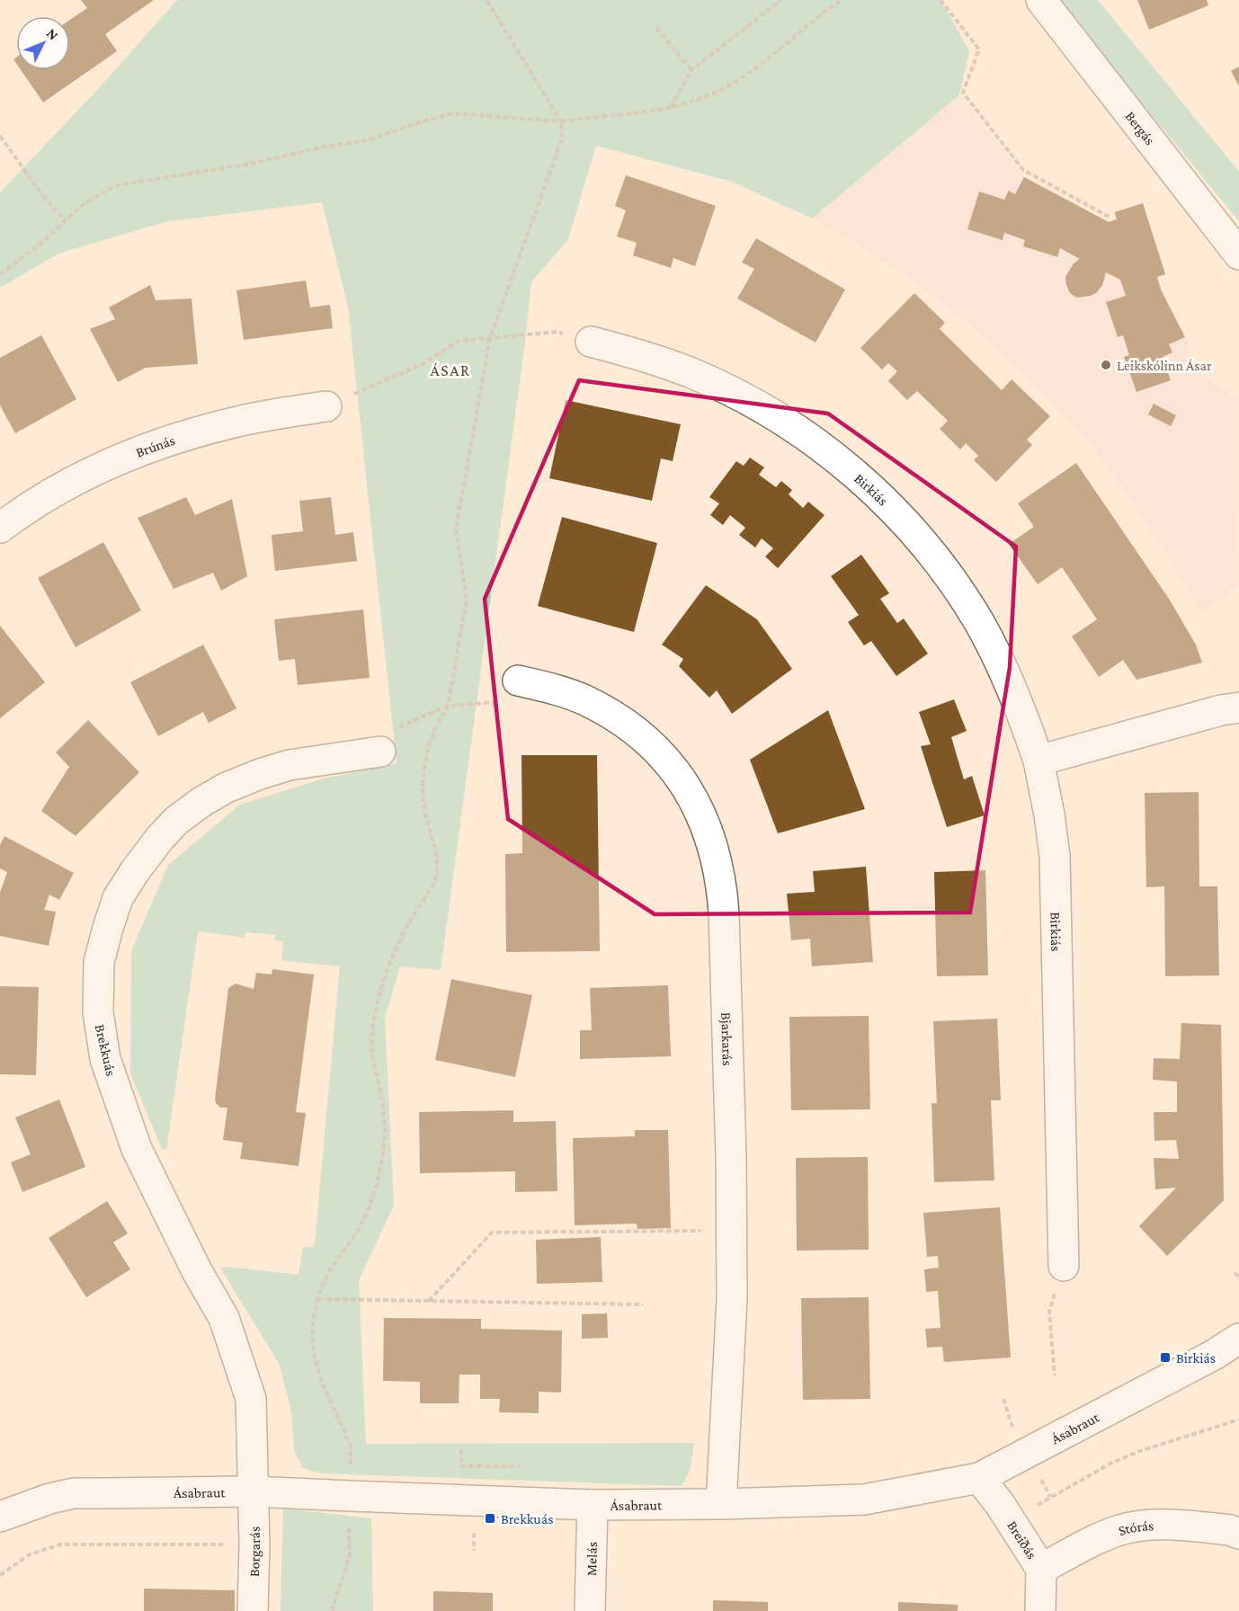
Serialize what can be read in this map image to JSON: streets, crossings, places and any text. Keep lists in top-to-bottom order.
{
  "streets": {
    "street": [
      "Bergás",
      "Brúnás",
      "Birkiás",
      "Bjarkarás",
      "Brekkuás",
      "Ásabraut",
      "Stórás",
      "Breiðás",
      "Borgarás",
      "Melás"
    ]
  },
  "crossings": [
    ["Bjarkarás", "Ásabraut"],
    ["Brekkuás", "Ásabraut"],
    ["Brekkuás", "Borgarás"],
    ["Ásabraut", "Breiðás"],
    ["Ásabraut", "Borgarás"],
    ["Ásabraut", "Melás"],
    ["Stórás", "Breiðás"]
  ],
  "districts": ["ÁSAR"],
  "places": {
    "other": ["Leikskólinn Ásar"],
    "transit": ["Birkiás", "Brekkuás"]
  },
  "north": "top right"
}
